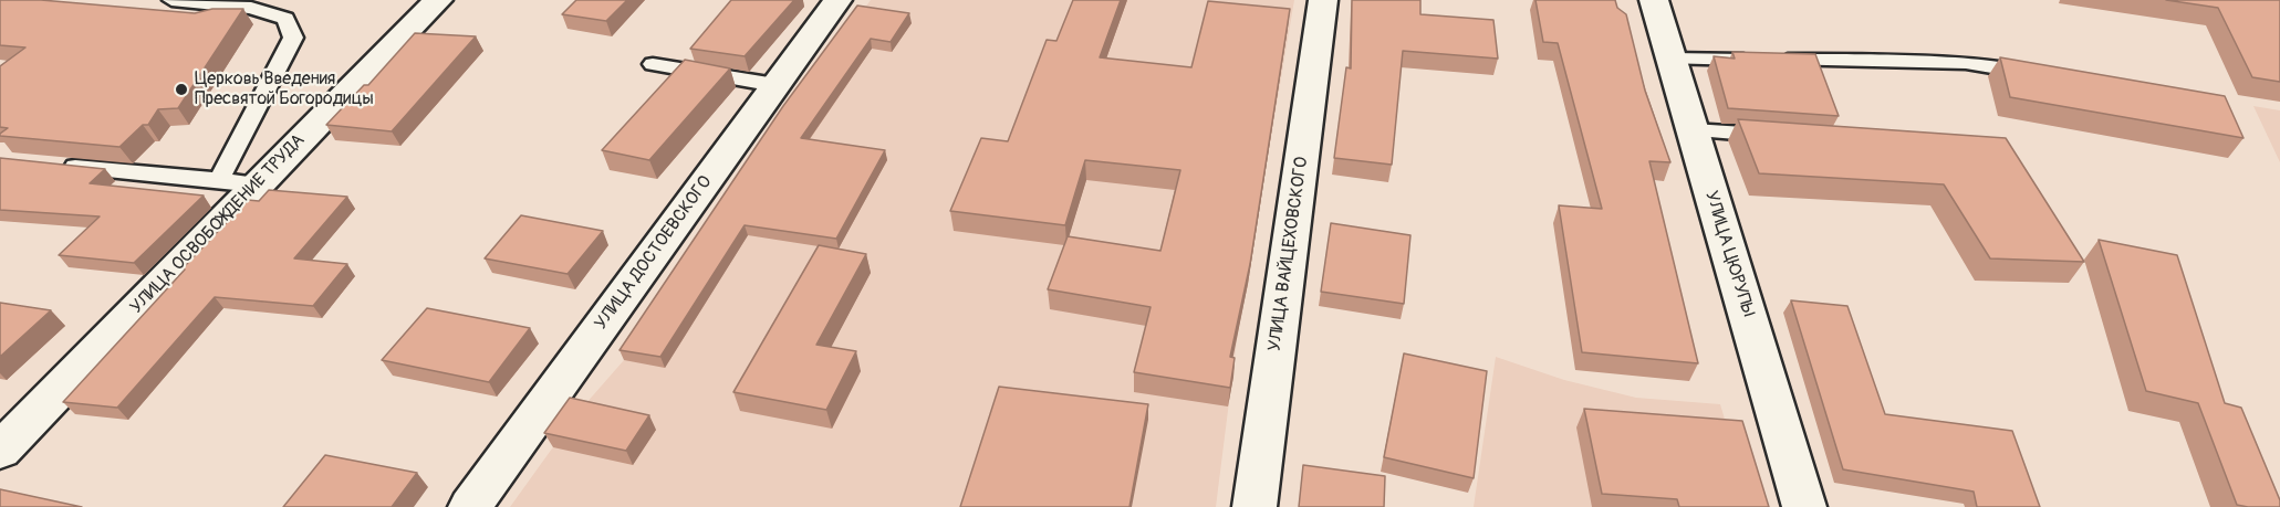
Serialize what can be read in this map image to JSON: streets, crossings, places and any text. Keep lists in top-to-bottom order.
{
  "streets": {
    "street": [
      "УЛИЦА ОСВОБОЖДЕНИЕ ТРУДА",
      "УЛИЦА ДОСТОЕВСКОГО",
      "УЛИЦА ВАЙЦЕХОВСКОГО",
      "УЛИЦА ЦЮРУПЫ"
    ]
  },
  "places": ["Церковь Введения Пресвятой Богородицы"]
}
